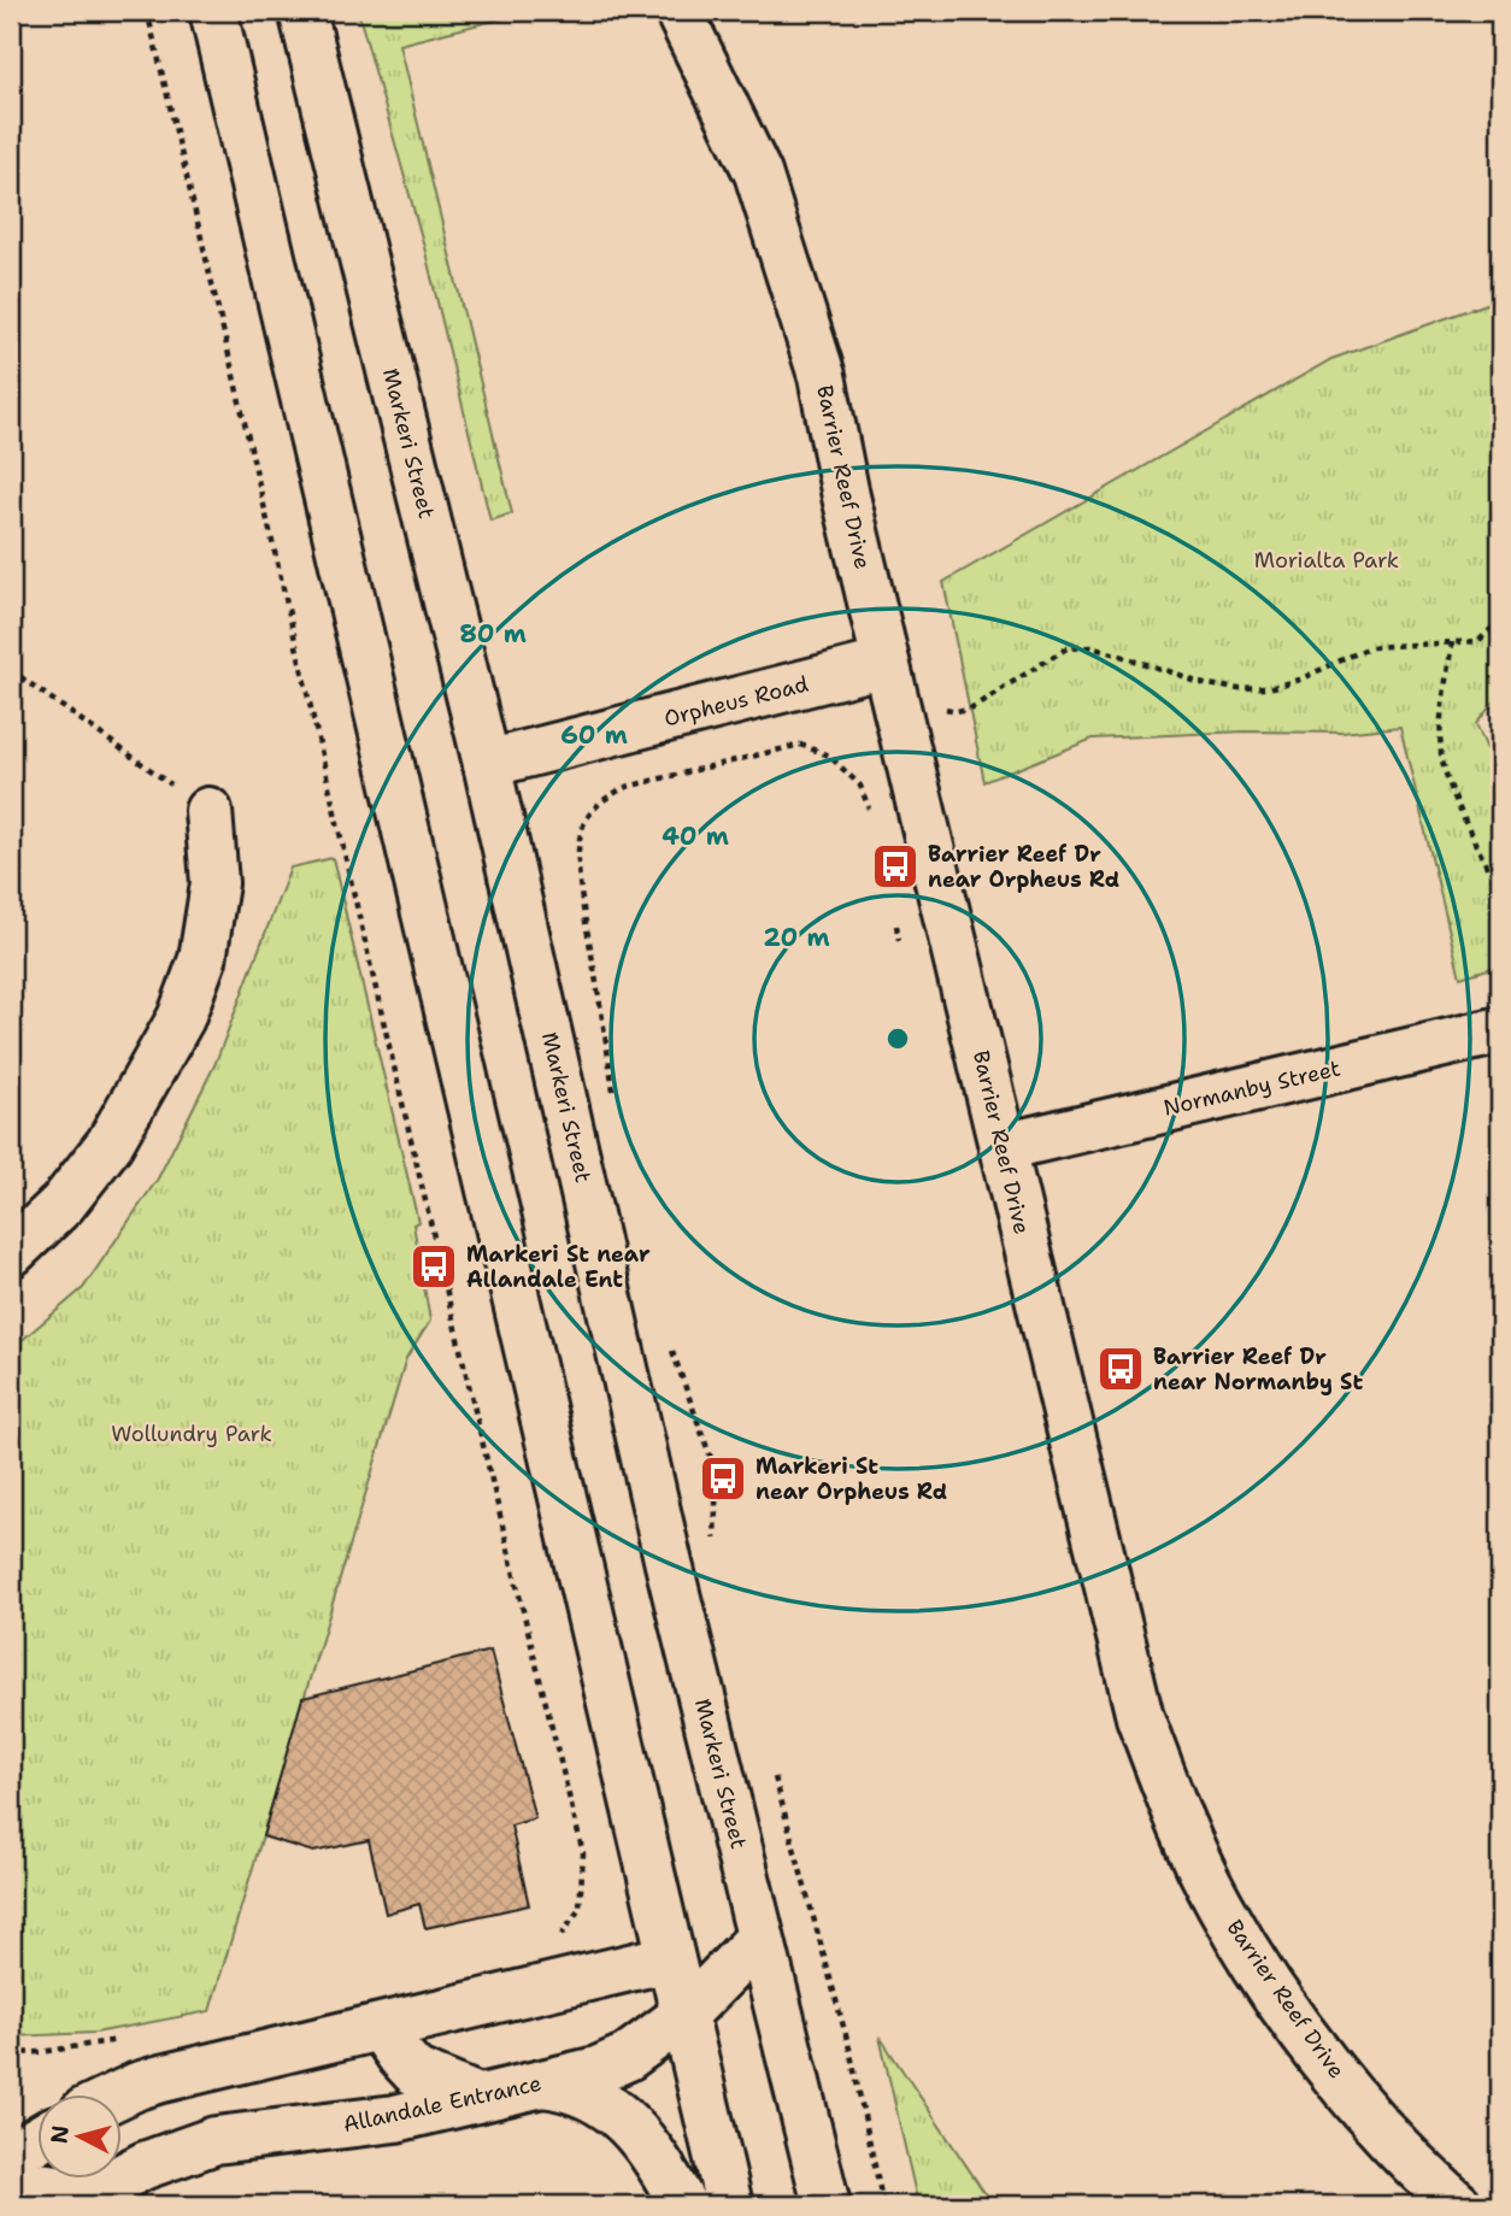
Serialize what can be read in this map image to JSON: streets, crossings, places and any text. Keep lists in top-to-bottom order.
{
  "streets": {
    "street": [
      "Markeri Street",
      "Barrier Reef Drive",
      "Orpheus Road",
      "Normanby Street",
      "Allandale Entrance"
    ]
  },
  "crossings": [
    ["Markeri Street", "Orpheus Road"],
    ["Markeri Street", "Allandale Entrance"],
    ["Barrier Reef Drive", "Orpheus Road"],
    ["Barrier Reef Drive", "Normanby Street"]
  ],
  "parks": ["Morialta Park", "Wollundry Park"],
  "places": {
    "bus stop": [
      "Barrier Reef Dr near Orpheus Rd",
      "Markeri St near Allandale Ent",
      "Barrier Reef Dr near Normanby St",
      "Markeri St near Orpheus Rd"
    ]
  },
  "north": "left",
  "rings": [
    "80 m",
    "60 m",
    "40 m",
    "20 m"
  ]
}
